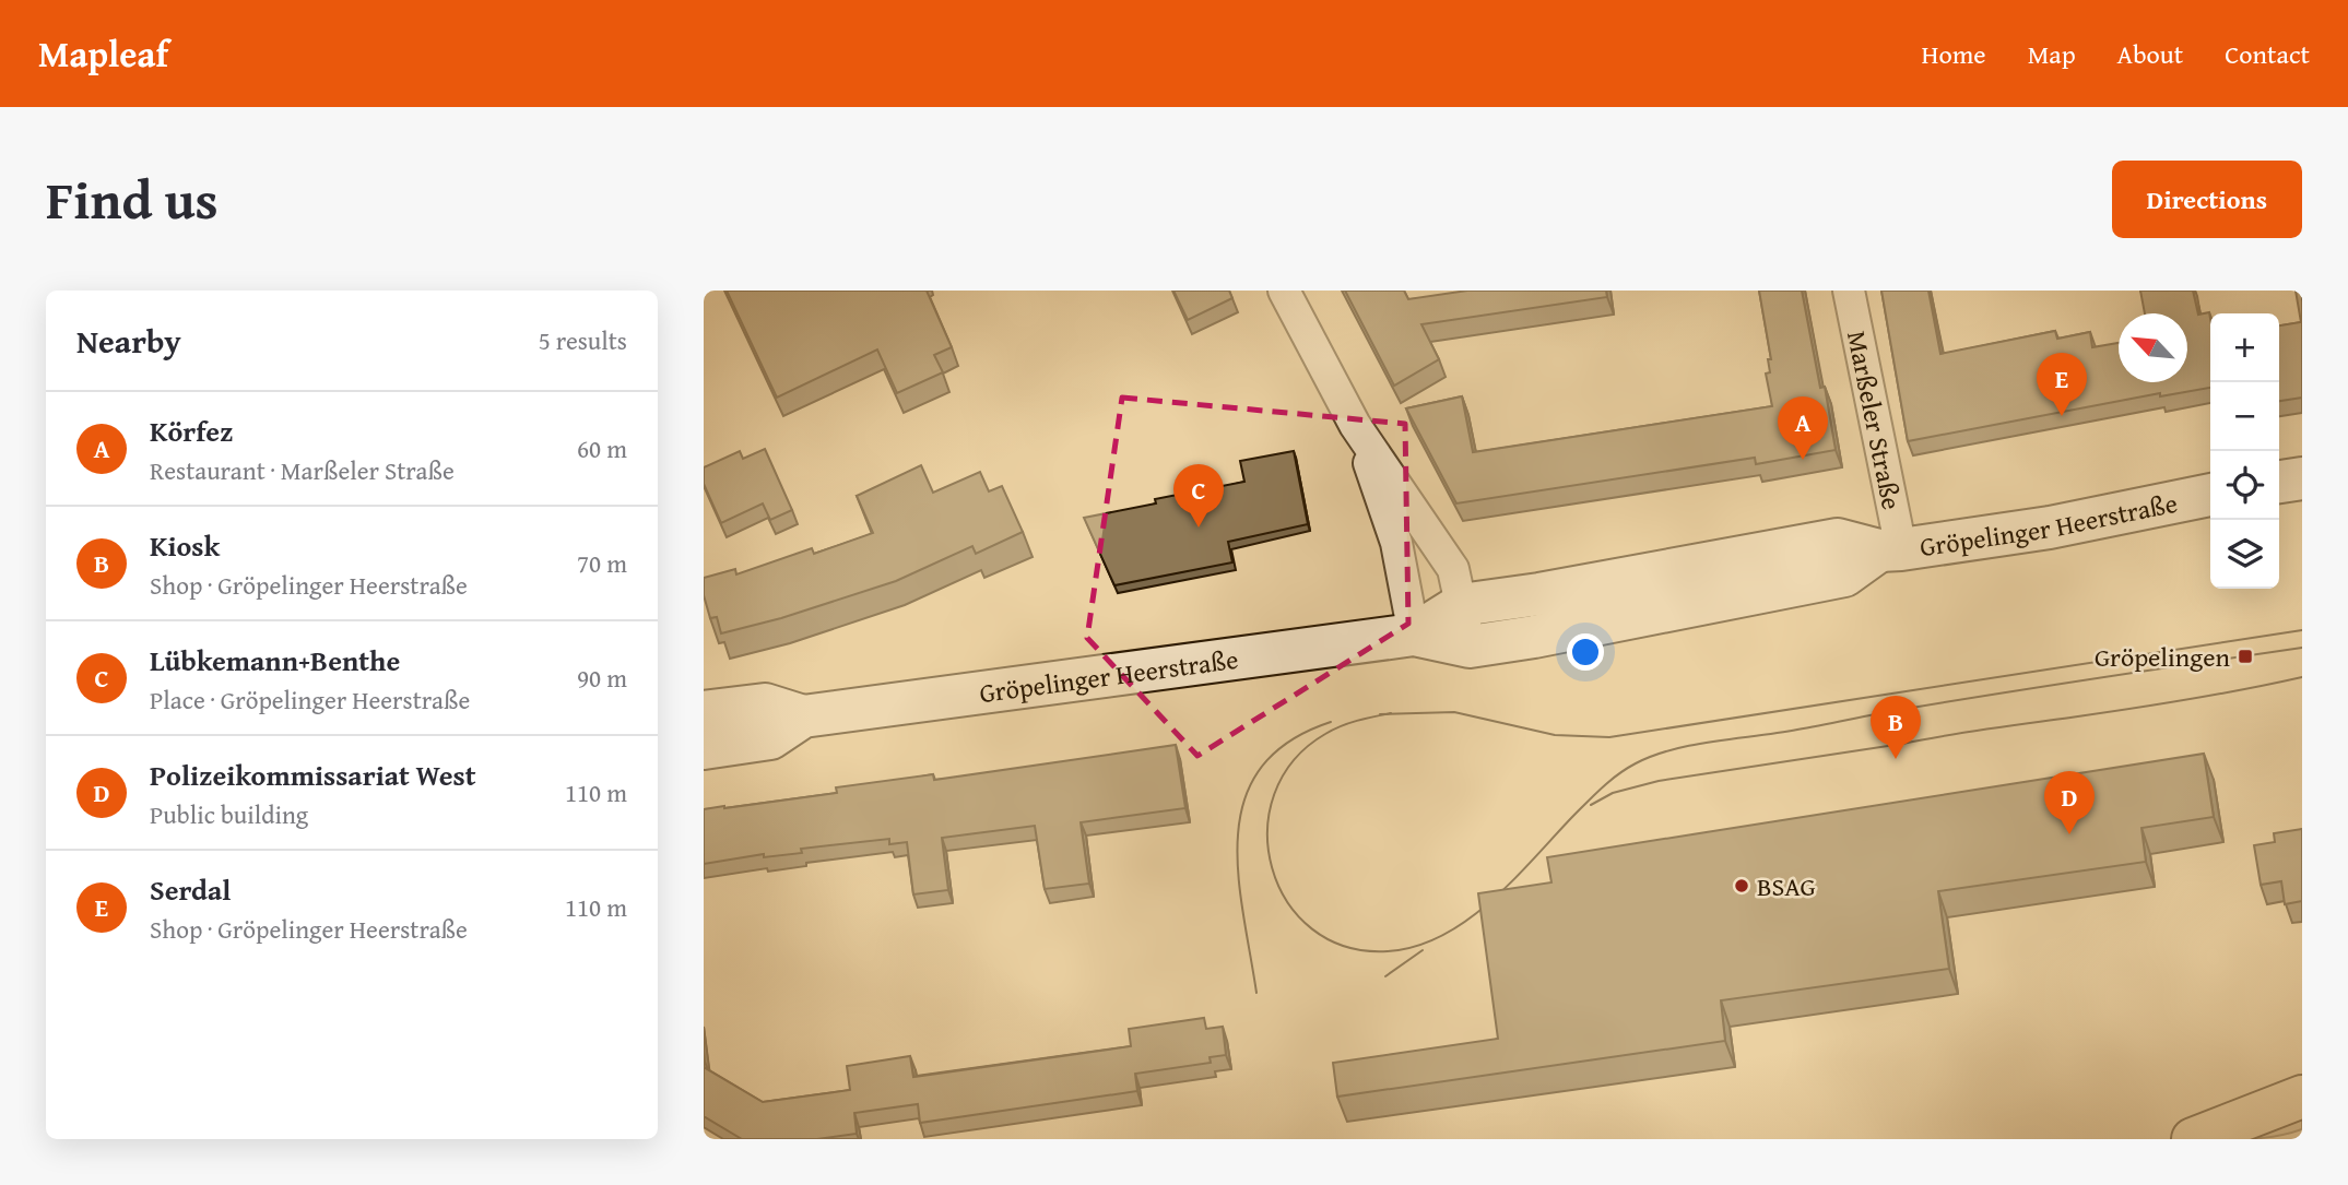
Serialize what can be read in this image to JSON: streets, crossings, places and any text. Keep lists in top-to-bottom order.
{
  "streets": {
    "main road": ["Gröpelinger Heerstraße"],
    "street": ["Marßeler Straße"]
  },
  "crossings": [
    ["Marßeler Straße", "Gröpelinger Heerstraße"]
  ],
  "places": {
    "transit": ["Gröpelingen"],
    "other": ["BSAG"]
  },
  "north": "top left",
  "page": {
    "header": "Mapleaf",
    "nav": [
      "Home",
      "Map",
      "About",
      "Contact"
    ],
    "title": "Find us",
    "buttons": "Directions",
    "heading": ["Nearby", "5 results"],
    "map_buttons": ["+", "−"],
    "pins": [
      "E",
      "A",
      "C",
      "B",
      "D"
    ],
    "list": [
      {
        "mark": "A",
        "name": "Körfez",
        "note": "Restaurant · Marßeler Straße",
        "value": "60 m"
      },
      {
        "mark": "B",
        "name": "Kiosk",
        "note": "Shop · Gröpelinger Heerstraße",
        "value": "70 m"
      },
      {
        "mark": "C",
        "name": "Lübkemann+Benthe",
        "note": "Place · Gröpelinger Heerstraße",
        "value": "90 m"
      },
      {
        "mark": "D",
        "name": "Polizeikommissariat West",
        "note": "Public building",
        "value": "110 m"
      },
      {
        "mark": "E",
        "name": "Serdal",
        "note": "Shop · Gröpelinger Heerstraße",
        "value": "110 m"
      }
    ]
  }
}
